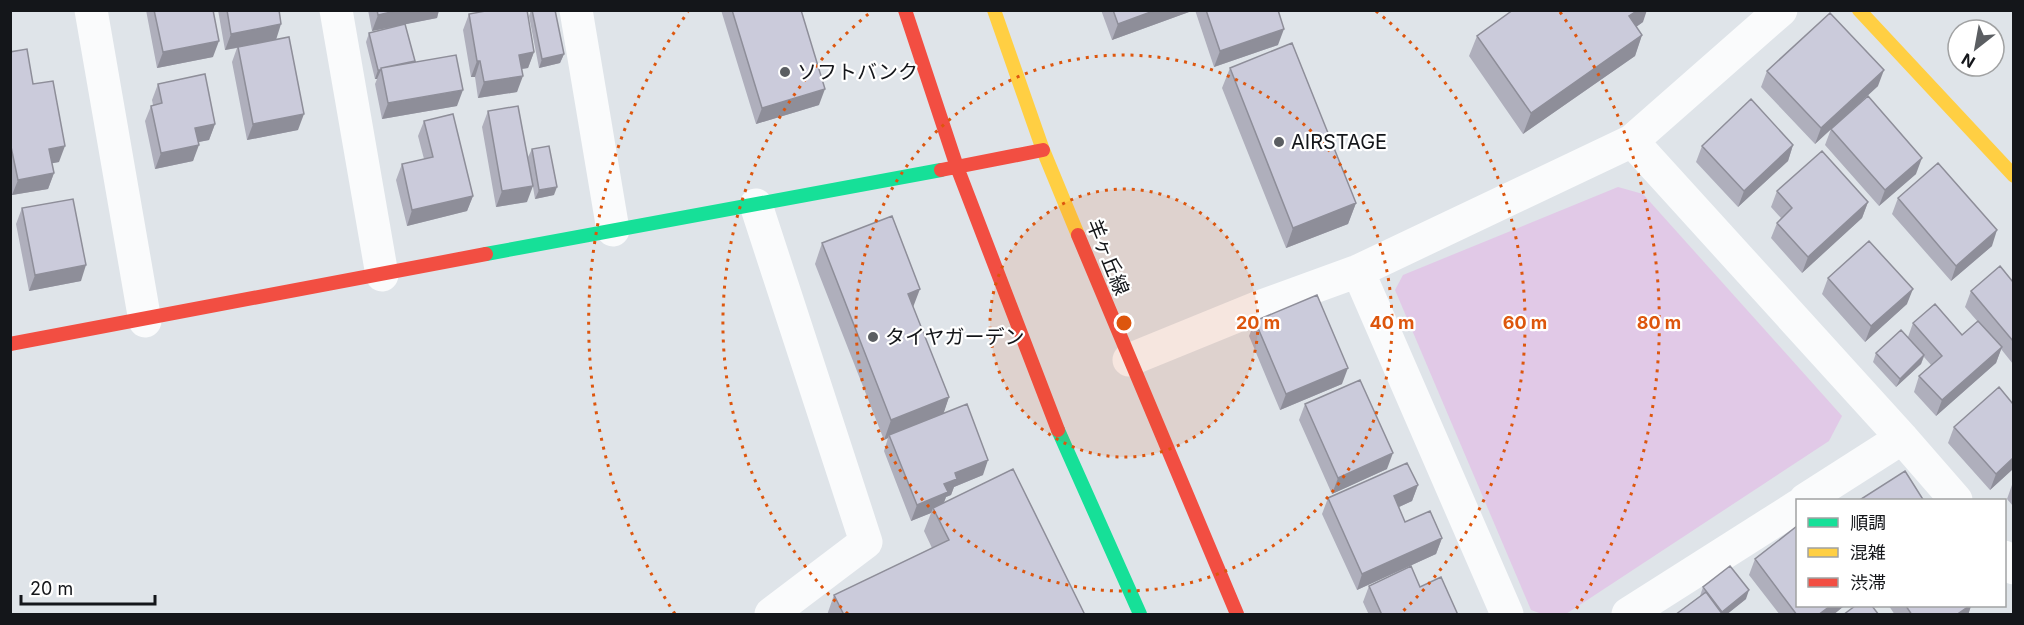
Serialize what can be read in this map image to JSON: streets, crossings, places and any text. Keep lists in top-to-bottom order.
{
  "streets": {
    "main road": ["羊ヶ丘線"]
  },
  "places": ["ソフトバンク", "AIRSTAGE", "タイヤガーデン"],
  "legend": ["順調", "混雑", "渋滞"],
  "scale_bar": "20 m",
  "north": "bottom left",
  "rings": [
    "20 m",
    "40 m",
    "60 m",
    "80 m"
  ]
}
